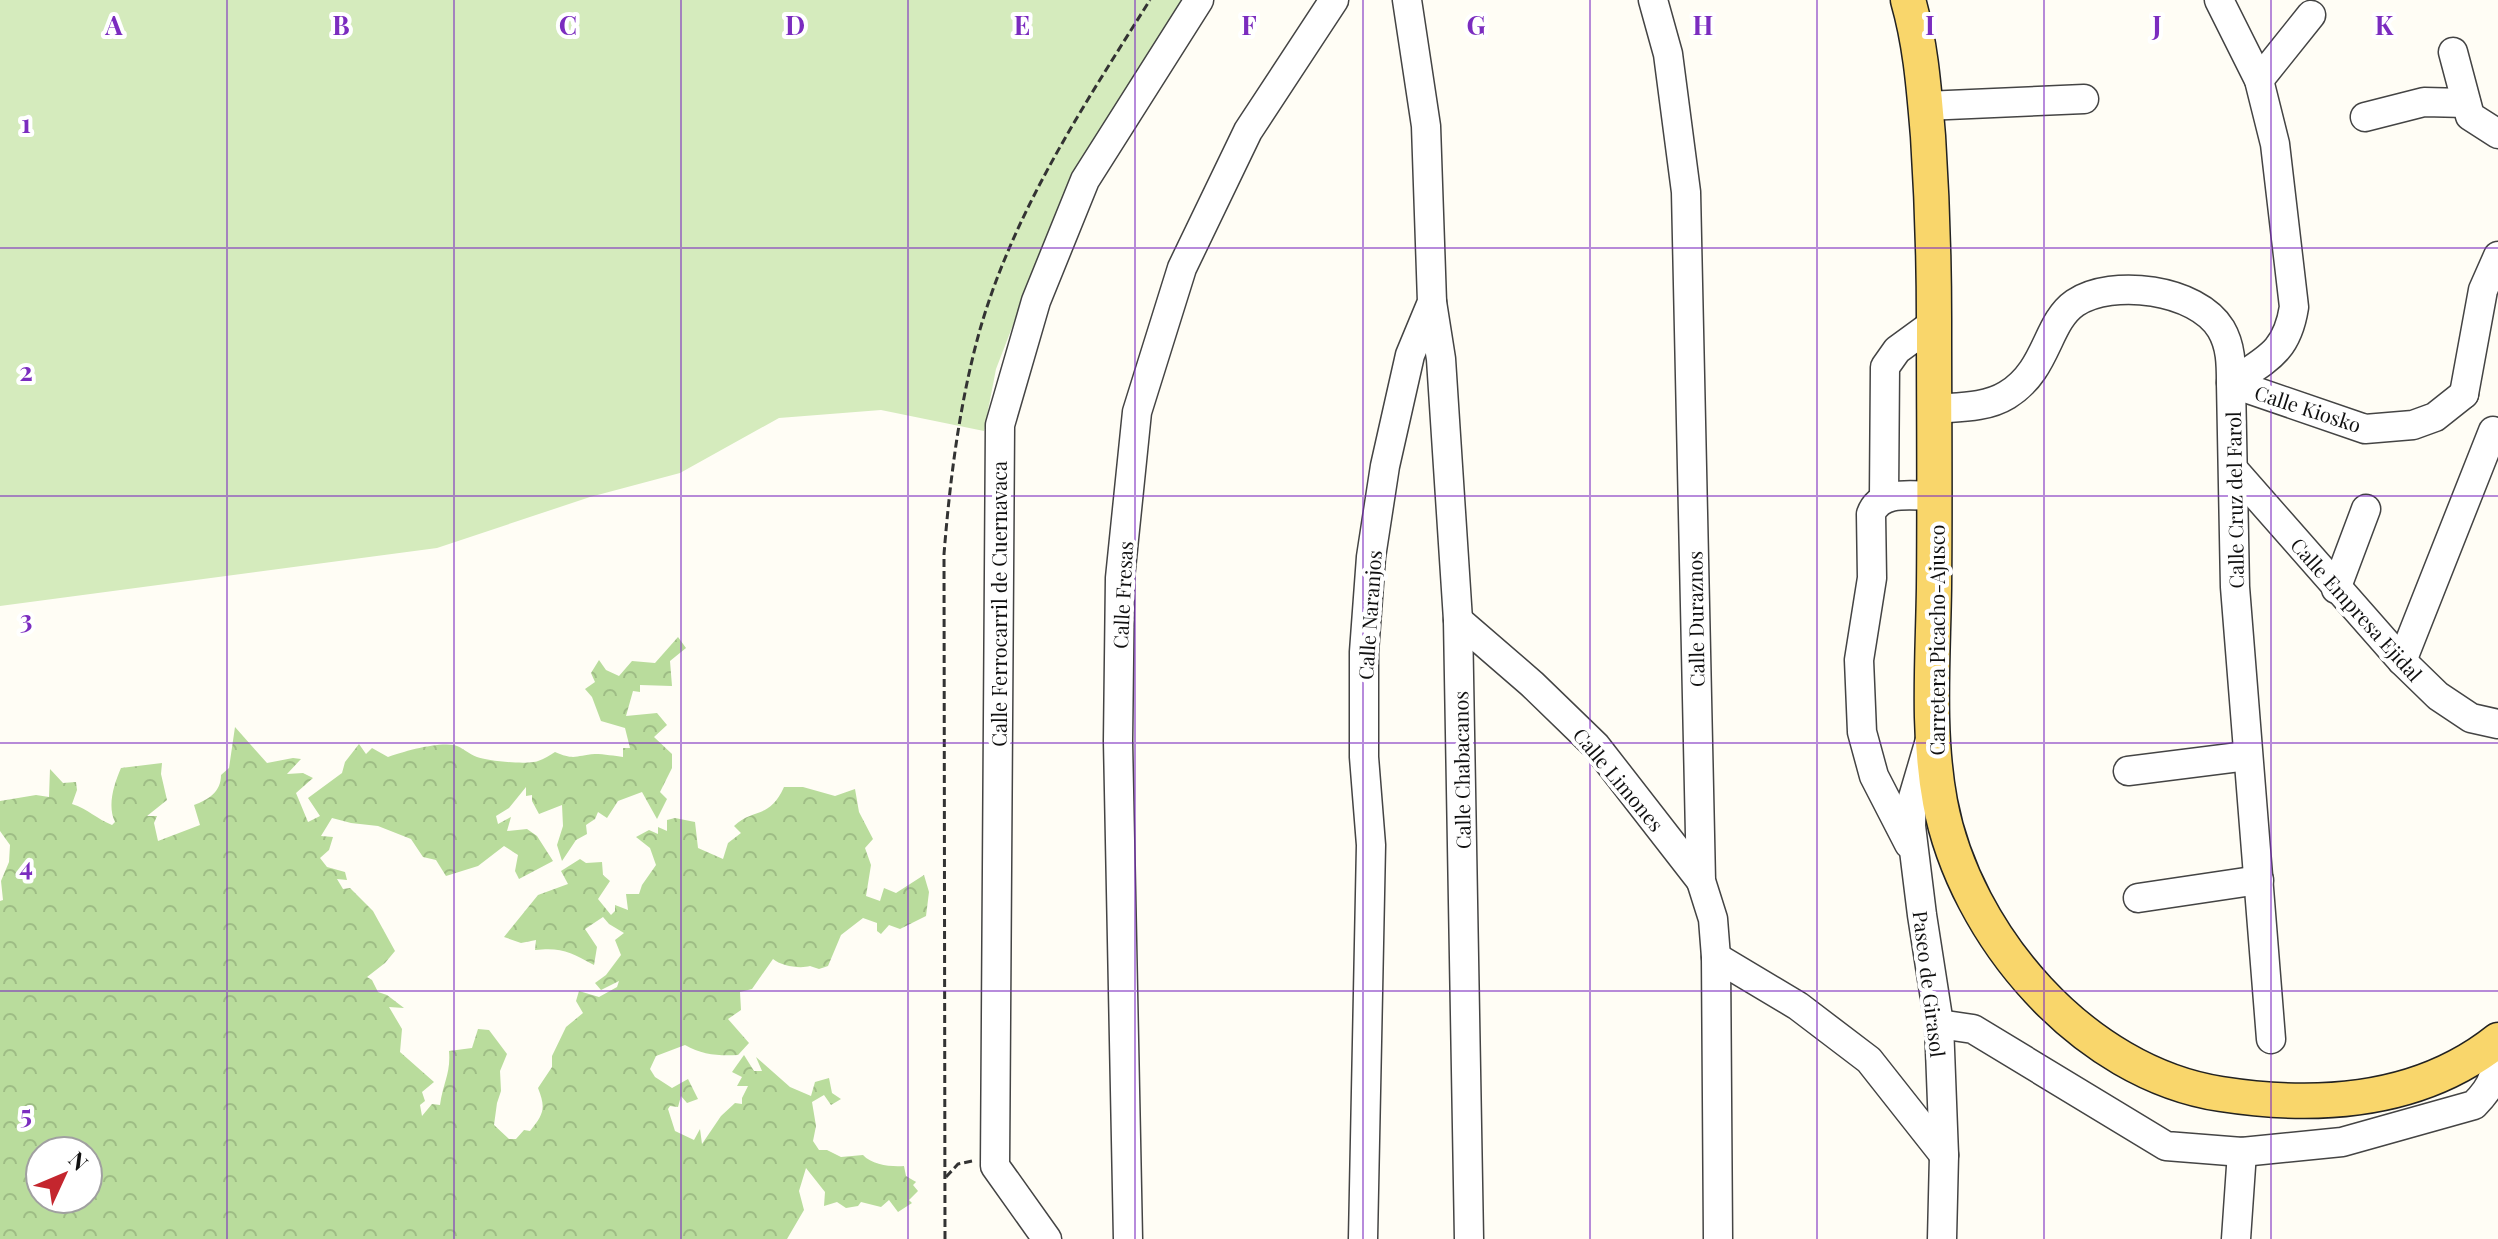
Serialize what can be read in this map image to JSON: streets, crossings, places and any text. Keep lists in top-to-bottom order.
{
  "streets": {
    "main road": ["Carretera Picacho-Ajusco"],
    "street": [
      "Calle Kiosko",
      "Calle Cruz del Farol",
      "Calle Fresas",
      "Calle Ferrocarril de Cuernavaca",
      "Calle Empresa Ejidal",
      "Calle Naranjos",
      "Calle Duraznos",
      "Calle Chabacanos",
      "Calle Limones",
      "Paseo de Girasol"
    ]
  },
  "crossings": [
    ["Calle Kiosko", "Calle Cruz del Farol"],
    ["Calle Cruz del Farol", "Calle Empresa Ejidal"],
    ["Calle Naranjos", "Calle Chabacanos"],
    ["Calle Duraznos", "Calle Limones"],
    ["Carretera Picacho-Ajusco", "Paseo de Girasol"],
    ["Calle Chabacanos", "Calle Limones"]
  ],
  "north": "top right",
  "grid": {
    "columns": [
      "A",
      "B",
      "C",
      "D",
      "E",
      "F",
      "G",
      "H",
      "I",
      "J",
      "K"
    ],
    "rows": [
      "1",
      "2",
      "3",
      "4",
      "5"
    ]
  }
}
